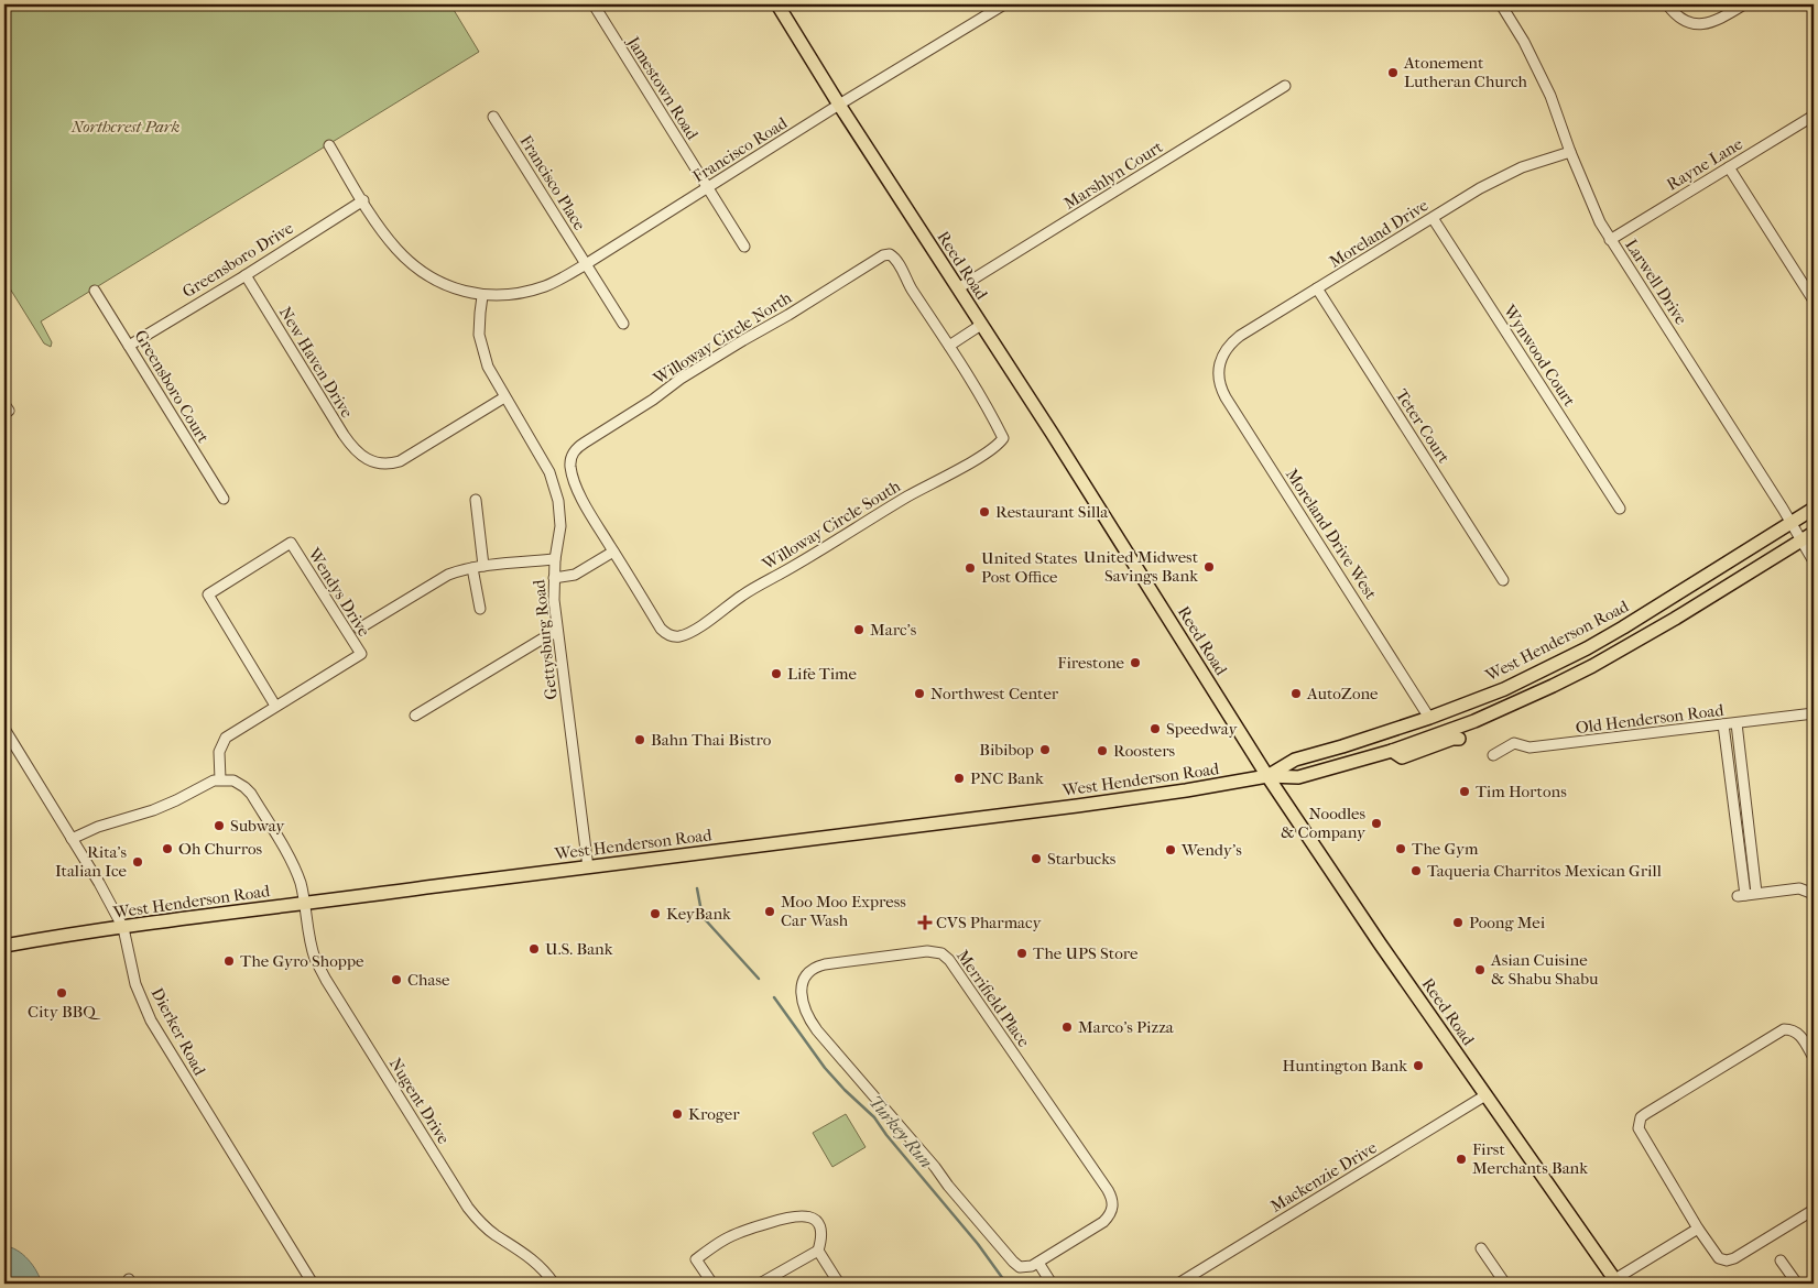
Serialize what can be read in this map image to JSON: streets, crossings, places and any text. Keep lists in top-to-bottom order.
{
  "streets": {
    "main road": ["Reed Road", "West Henderson Road"],
    "street": [
      "Jamestown Road",
      "Francisco Road",
      "Rayne Lane",
      "Marshlyn Court",
      "Francisco Place",
      "Moreland Drive",
      "Greensboro Drive",
      "Larwell Drive",
      "Willoway Circle North",
      "Wynwood Court",
      "New Haven Drive",
      "Greensboro Court",
      "Teter Court",
      "Willoway Circle South",
      "Moreland Drive West",
      "Wendys Drive",
      "Gettysburg Road",
      "Old Henderson Road",
      "Merrifield Place",
      "Dierker Road",
      "Nugent Drive",
      "Mackenzie Drive"
    ]
  },
  "crossings": [
    ["Jamestown Road", "Francisco Road"],
    ["Francisco Road", "Francisco Place"],
    ["Francisco Road", "Reed Road"],
    ["Francisco Road", "Gettysburg Road"],
    ["Rayne Lane", "Larwell Drive"],
    ["Marshlyn Court", "Reed Road"],
    ["Moreland Drive", "Larwell Drive"],
    ["Moreland Drive", "Wynwood Court"],
    ["Moreland Drive", "Teter Court"],
    ["Moreland Drive", "Moreland Drive West"],
    ["Greensboro Drive", "New Haven Drive"],
    ["Greensboro Drive", "Greensboro Court"],
    ["Reed Road", "West Henderson Road"],
    ["Reed Road", "Mackenzie Drive"],
    ["Larwell Drive", "West Henderson Road"],
    ["Willoway Circle North", "Willoway Circle South"],
    ["New Haven Drive", "Gettysburg Road"],
    ["Moreland Drive West", "West Henderson Road"],
    ["Gettysburg Road", "West Henderson Road"],
    ["West Henderson Road", "Dierker Road"],
    ["West Henderson Road", "Nugent Drive"]
  ],
  "water": ["Turkey Run"],
  "parks": ["Northcrest Park"],
  "places": {
    "other": [
      "Atonement Lutheran Church",
      "Restaurant Silla",
      "United Midwest Savings Bank",
      "United States Post Office",
      "Marc's",
      "Firestone",
      "Life Time",
      "Northwest Center",
      "AutoZone",
      "Speedway",
      "Bahn Thai Bistro",
      "Bibibop",
      "Roosters",
      "PNC Bank",
      "Tim Hortons",
      "Noodles & Company",
      "Subway",
      "Oh Churros",
      "The Gym",
      "Wendy's",
      "Starbucks",
      "Rita's Italian Ice",
      "Taqueria Charritos Mexican Grill",
      "Moo Moo Express Car Wash",
      "KeyBank",
      "Poong Mei",
      "U.S. Bank",
      "The UPS Store",
      "The Gyro Shoppe",
      "Asian Cuisine & Shabu Shabu",
      "Chase",
      "City BBQ",
      "Marco's Pizza",
      "Huntington Bank",
      "Kroger",
      "First Merchants Bank"
    ],
    "health": ["CVS Pharmacy"]
  }
}
